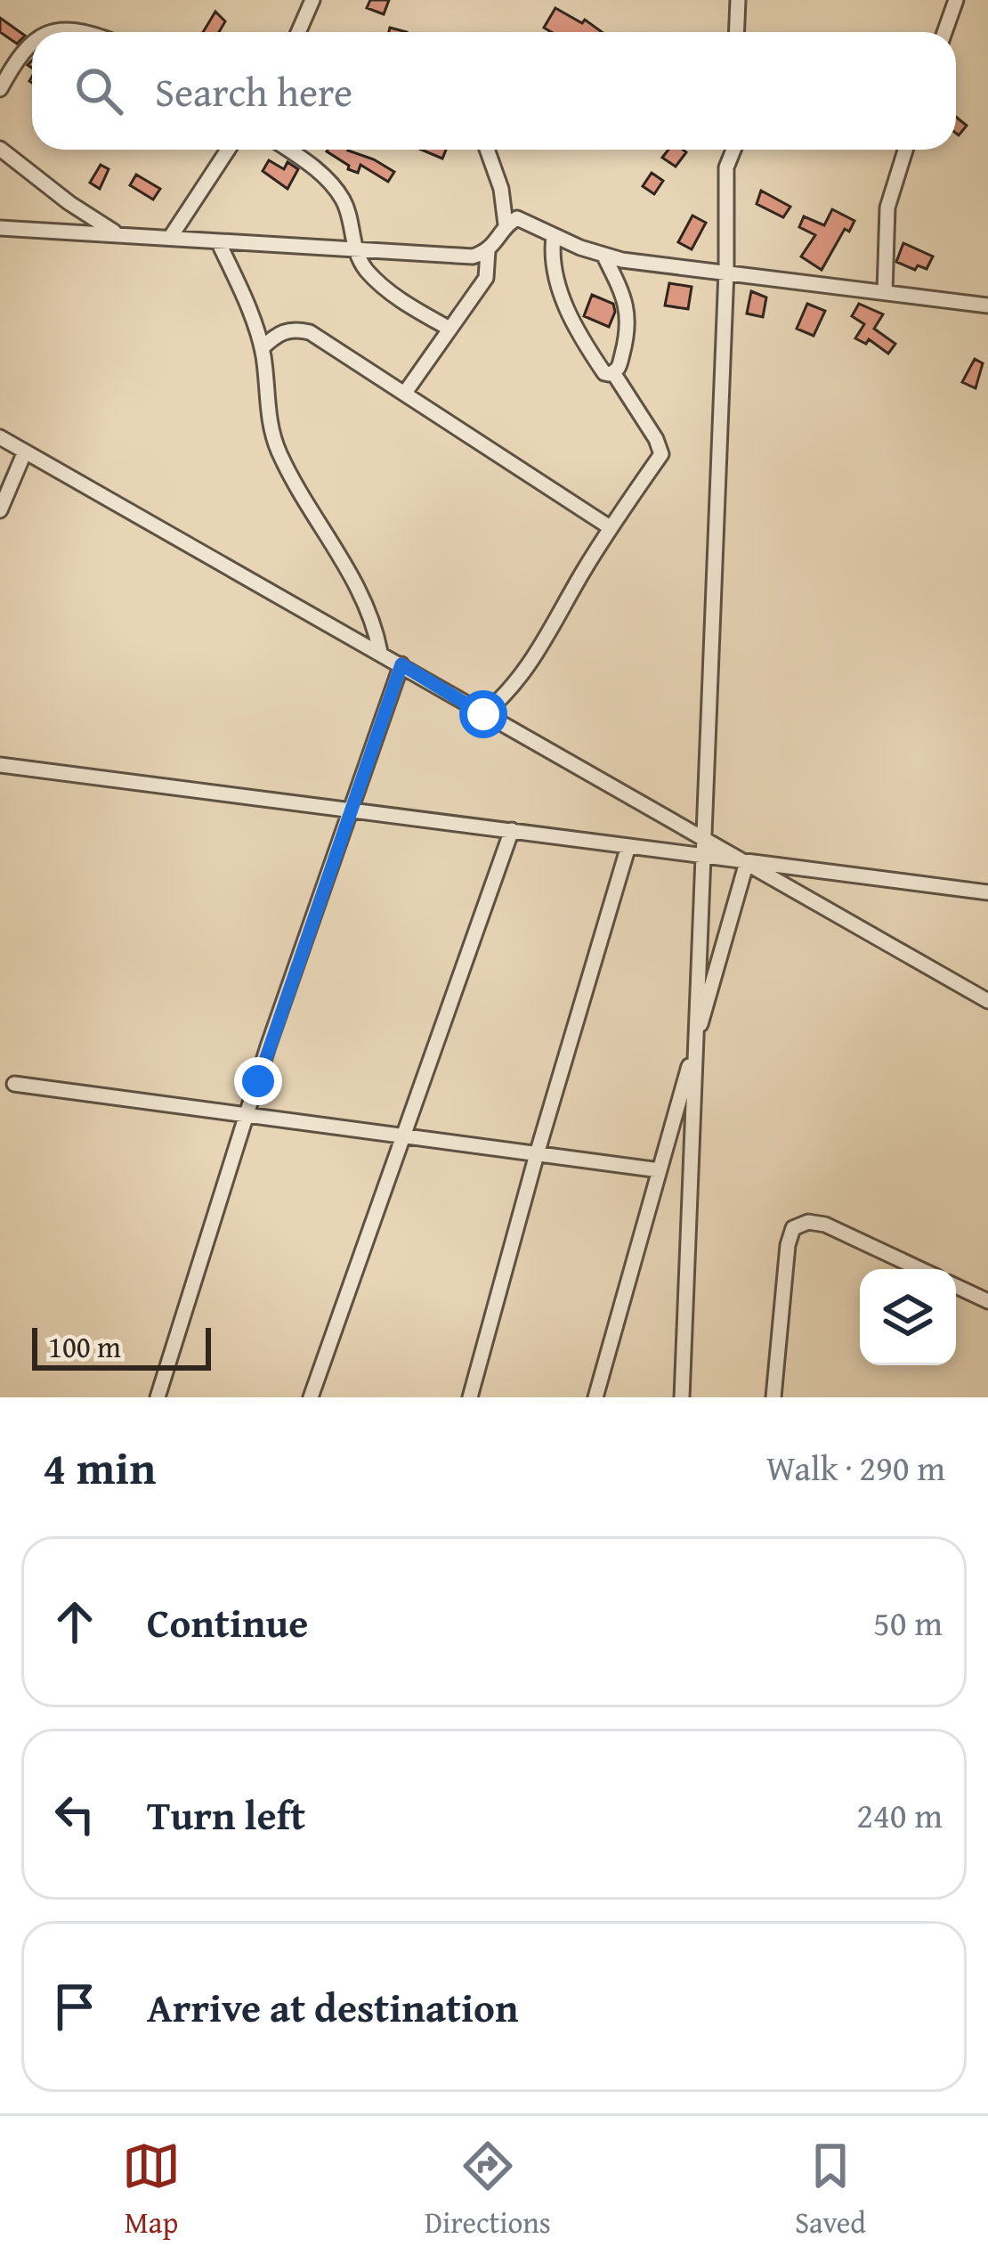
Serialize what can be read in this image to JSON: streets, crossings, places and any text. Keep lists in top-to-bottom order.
{
  "scale_bar": "100 m",
  "page": {
    "search": "Search here",
    "scale": "100 m",
    "heading": ["4 min", "Walk · 290 m"],
    "list": [
      ["Continue", "50 m"],
      ["Turn left", "240 m"],
      "Arrive at destination"
    ],
    "nav": ["Map", "Directions", "Saved"]
  }
}
